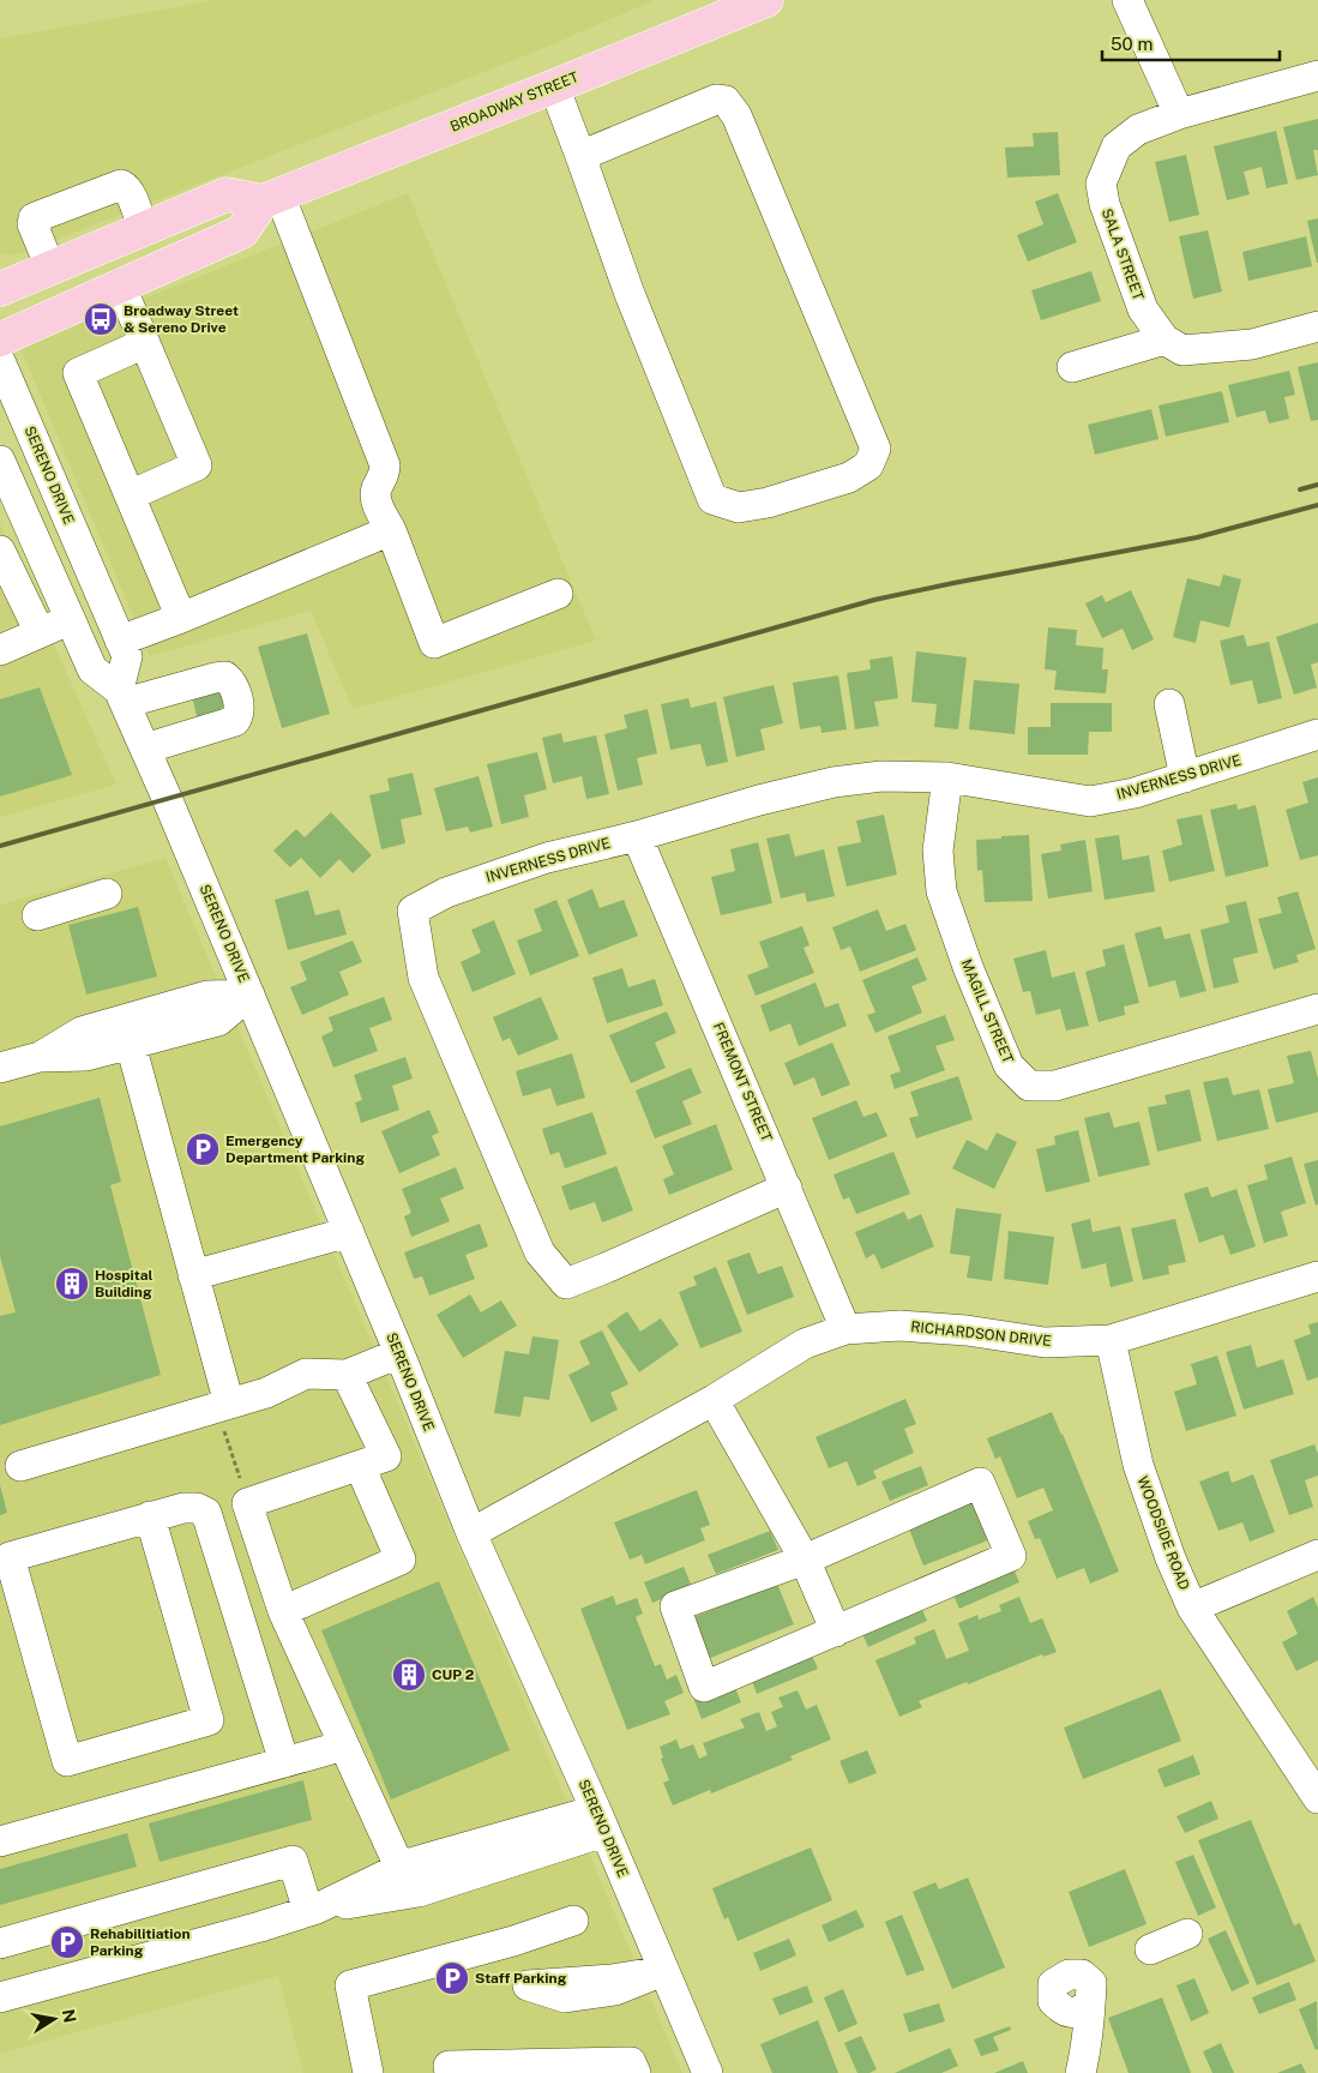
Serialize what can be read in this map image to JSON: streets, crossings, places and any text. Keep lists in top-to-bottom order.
{
  "streets": {
    "main road": ["BROADWAY STREET"],
    "street": [
      "SALA STREET",
      "SERENO DRIVE",
      "INVERNESS DRIVE",
      "MAGILL STREET",
      "FREMONT STREET",
      "RICHARDSON DRIVE",
      "WOODSIDE ROAD"
    ]
  },
  "crossings": [
    ["SERENO DRIVE", "RICHARDSON DRIVE"],
    ["INVERNESS DRIVE", "MAGILL STREET"],
    ["INVERNESS DRIVE", "FREMONT STREET"],
    ["FREMONT STREET", "RICHARDSON DRIVE"],
    ["RICHARDSON DRIVE", "WOODSIDE ROAD"]
  ],
  "places": {
    "bus stop": ["Broadway Street & Sereno Drive"],
    "parking": ["Emergency Department Parking", "Rehabilitiation Parking", "Staff Parking"],
    "building": ["Hospital Building", "CUP 2"]
  },
  "scale_bar": "50 m",
  "north": "right"
}
